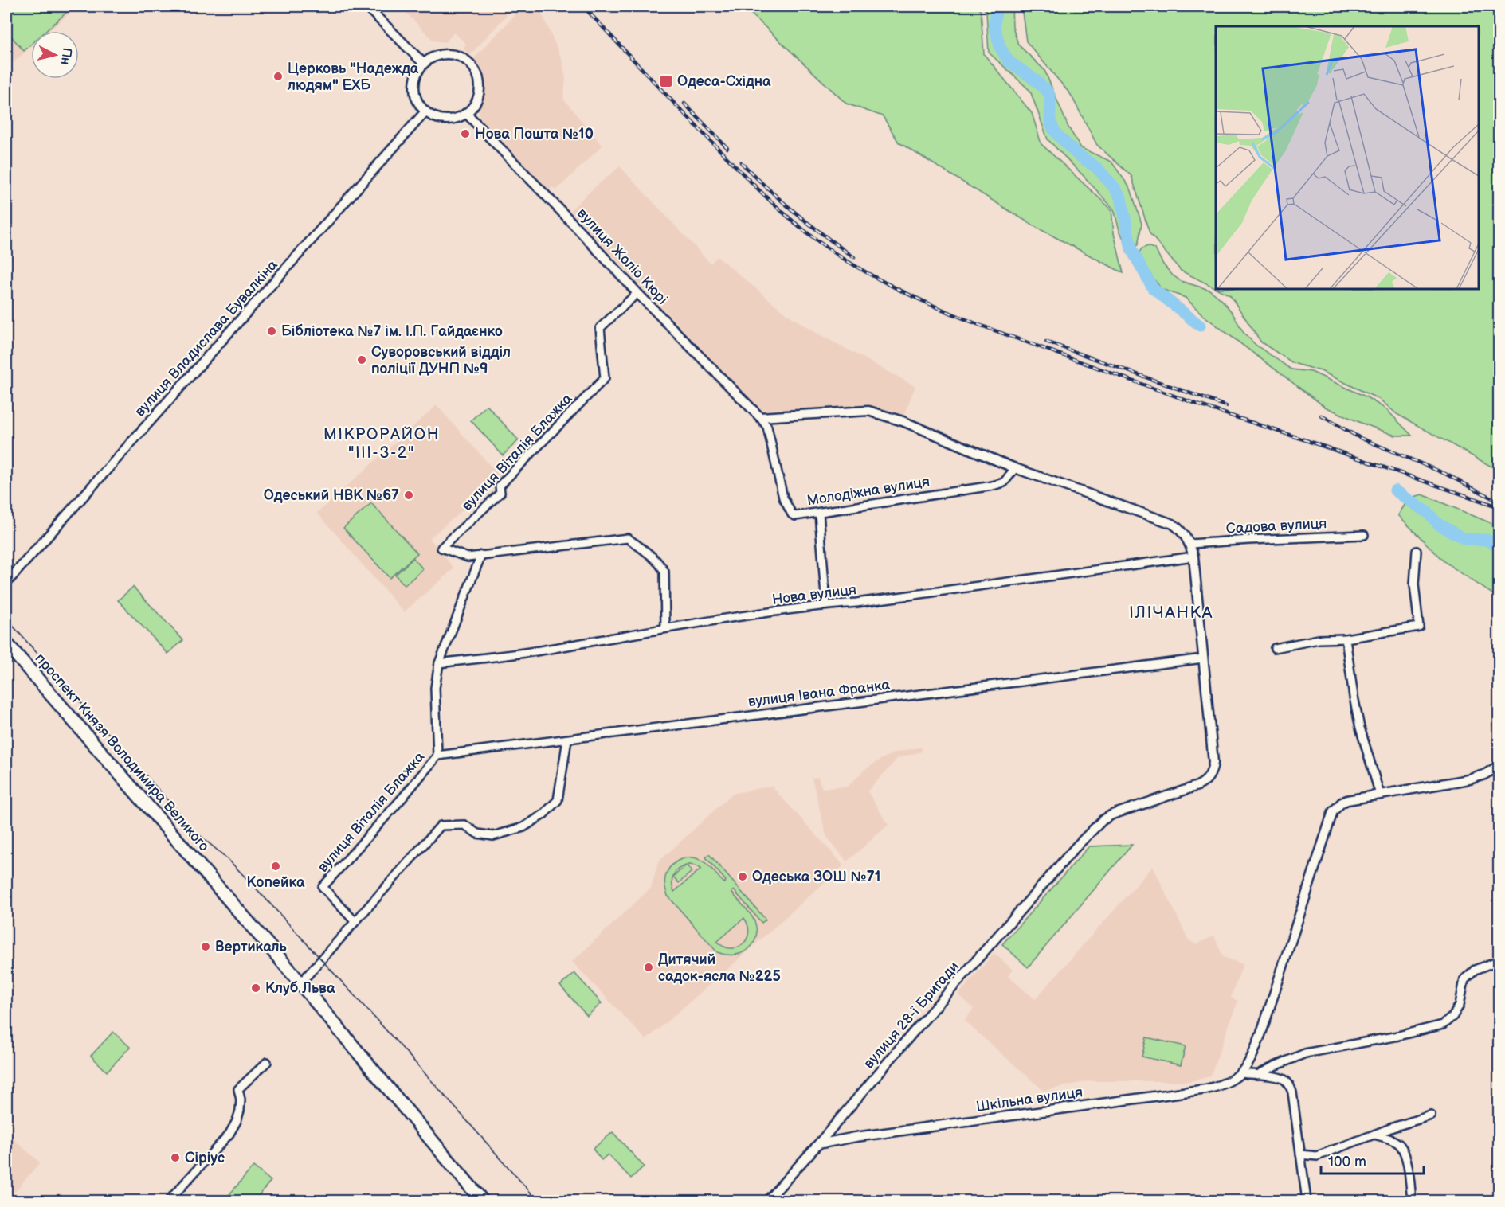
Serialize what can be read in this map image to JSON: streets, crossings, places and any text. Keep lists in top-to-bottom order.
{
  "streets": {
    "highway": ["проспект Князя Володимира Великого"],
    "street": [
      "вулиця Жоліо Кюрі",
      "вулиця Владислава Бувалкіна",
      "вулиця Віталія Блажка",
      "Молодіжна вулиця",
      "Садова вулиця",
      "Нова вулиця",
      "вулиця Івана Франка",
      "вулиця 28-ї Бригади",
      "Шкільна вулиця"
    ]
  },
  "crossings": [
    ["вулиця Жоліо Кюрі", "вулиця Владислава Бувалкіна"],
    ["вулиця Жоліо Кюрі", "вулиця Віталія Блажка"],
    ["вулиця Жоліо Кюрі", "Молодіжна вулиця"],
    ["вулиця Віталія Блажка", "Нова вулиця"],
    ["вулиця Віталія Блажка", "вулиця Івана Франка"],
    ["вулиця Івана Франка", "вулиця 28-ї Бригади"],
    ["вулиця 28-ї Бригади", "Шкільна вулиця"]
  ],
  "districts": ["МІКРОРАЙОН \"ІІІ-3-2\"", "ІЛІЧАНКА"],
  "places": {
    "other": [
      "Церковь \"Надежда людям\" ЕХБ",
      "Нова Пошта №10",
      "Бібліотека №7 ім. І.П. Гайдаєнко",
      "Суворовський відділ поліції ДУНП №9",
      "Одеський НВК №67",
      "Копейка",
      "Одеська ЗОШ №71",
      "Вертикаль",
      "Дитячий садок-ясла №225",
      "Клуб Льва",
      "Сіріус"
    ],
    "transit": ["Одеса-Східна"]
  },
  "scale_bar": "100 m",
  "north": "right"
}
